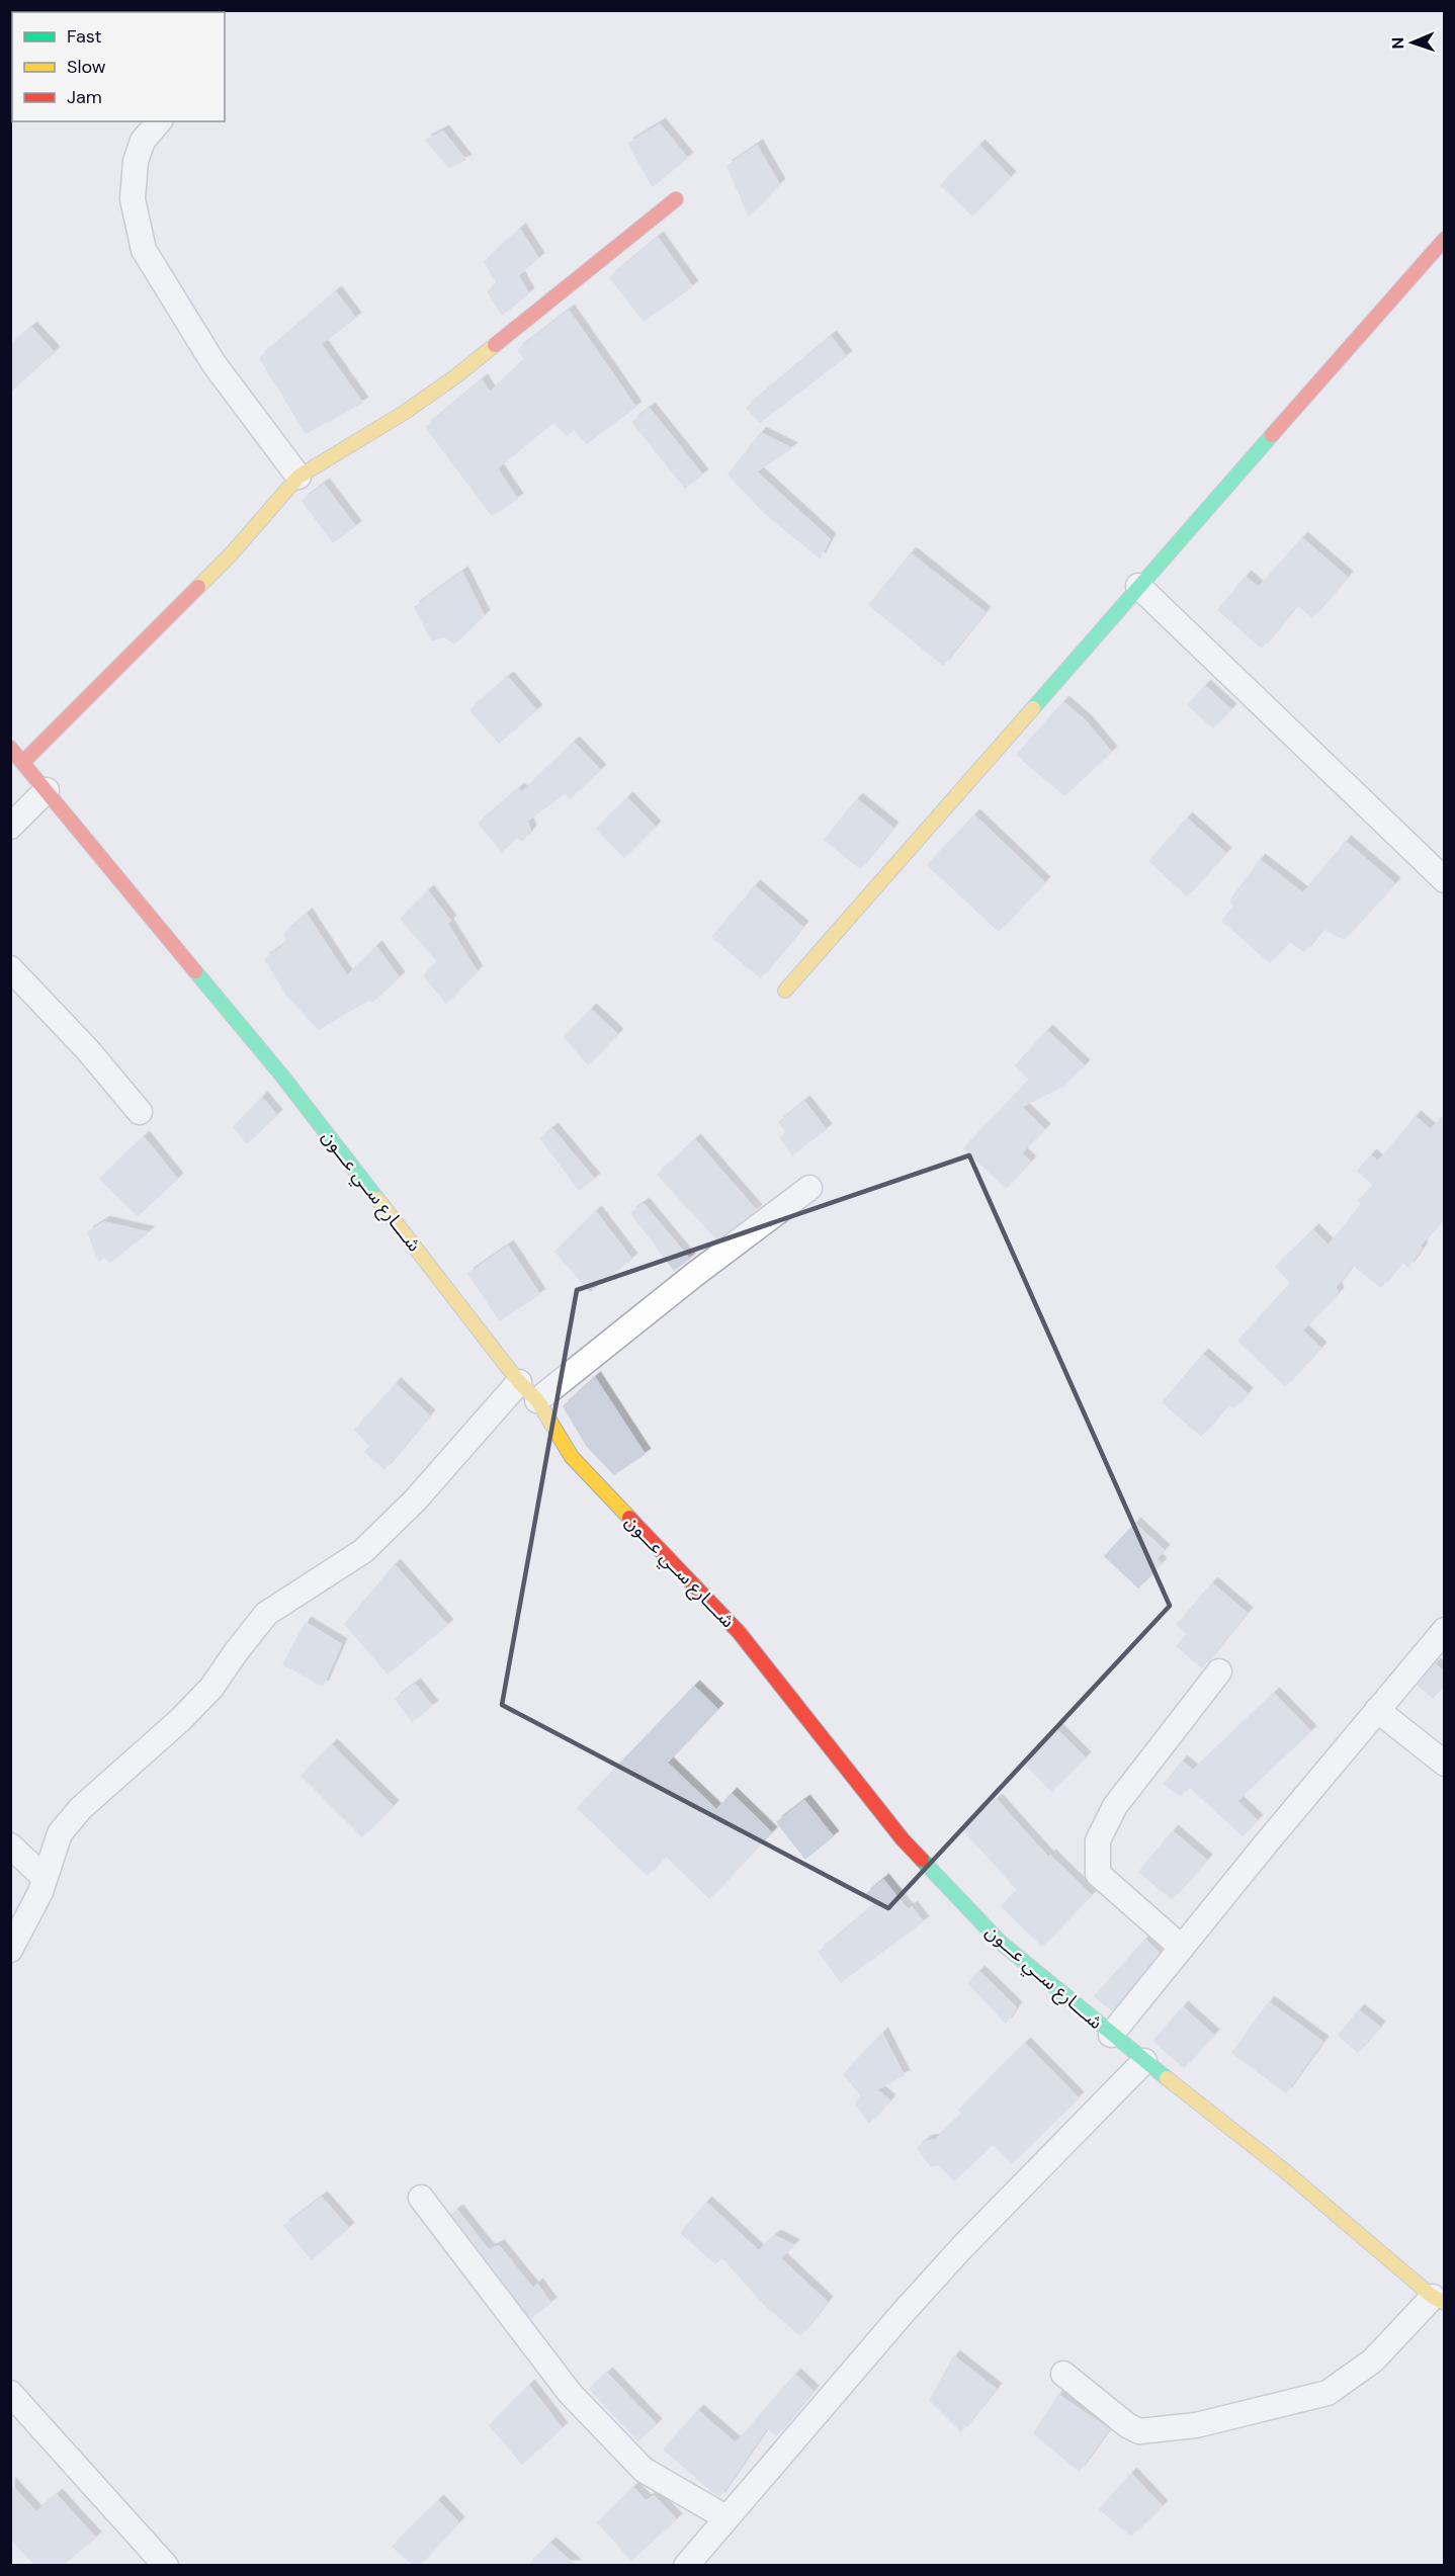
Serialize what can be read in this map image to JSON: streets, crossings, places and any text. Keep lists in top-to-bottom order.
{
  "streets": {
    "street": ["شــــارع ســي عـــون"]
  },
  "legend": ["Fast", "Slow", "Jam"],
  "north": "left"
}
